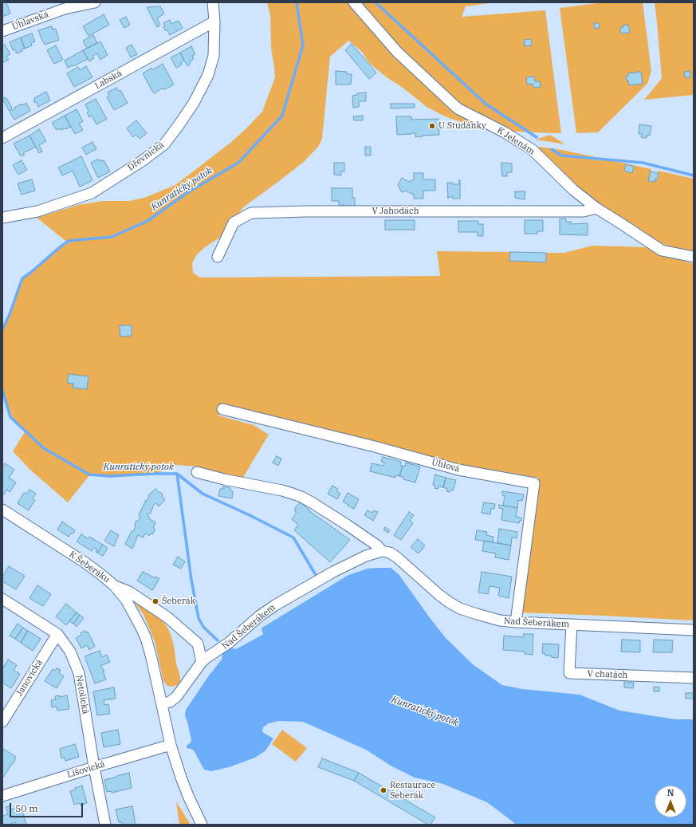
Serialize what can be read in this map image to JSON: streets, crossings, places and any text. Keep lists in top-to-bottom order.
{
  "streets": {
    "street": [
      "Úhlavská",
      "Labská",
      "K Jelenám",
      "Dřevnická",
      "V Jahodách",
      "Úhlová",
      "K Šeberáku",
      "Nad Šeberákem",
      "V chatách",
      "Janovická",
      "Netolická",
      "Lišovická"
    ]
  },
  "crossings": [
    ["Labská", "Dřevnická"],
    ["K Jelenám", "V Jahodách"],
    ["Úhlová", "Nad Šeberákem"],
    ["K Šeberáku", "Lišovická"],
    ["Nad Šeberákem", "V chatách"],
    ["Janovická", "Netolická"],
    ["Netolická", "Lišovická"]
  ],
  "water": ["Kunratický potok"],
  "places": ["U Studánky", "Šeberák", "Restaurace Šeberák"],
  "scale_bar": "50 m",
  "north": "top"
}
